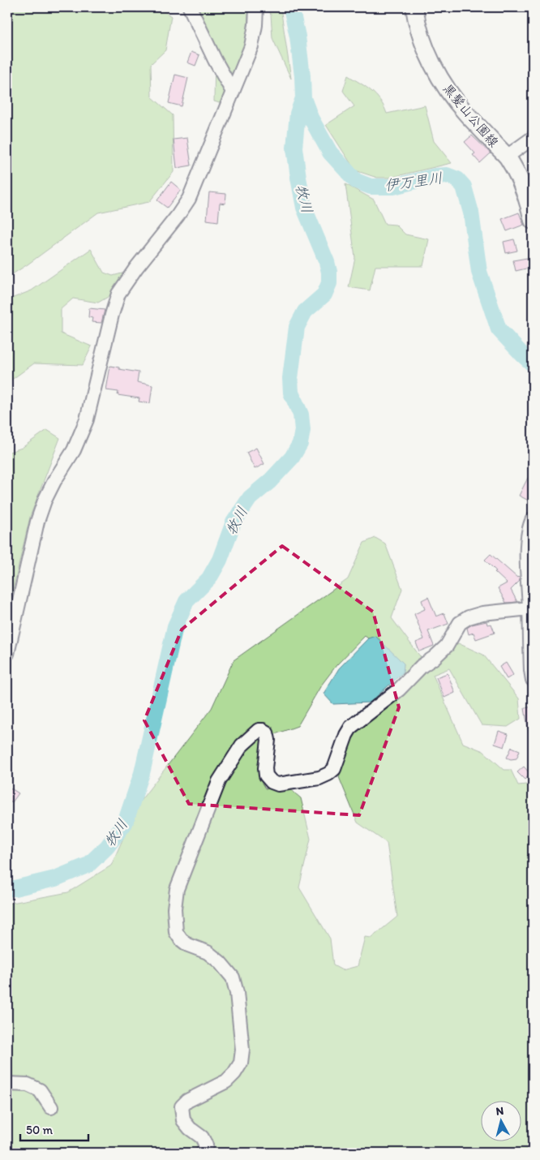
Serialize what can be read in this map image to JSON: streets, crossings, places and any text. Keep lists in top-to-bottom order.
{
  "streets": {
    "main road": ["黒髪山公園線"]
  },
  "water": ["伊万里川", "牧川"],
  "scale_bar": "50 m",
  "north": "top"
}
